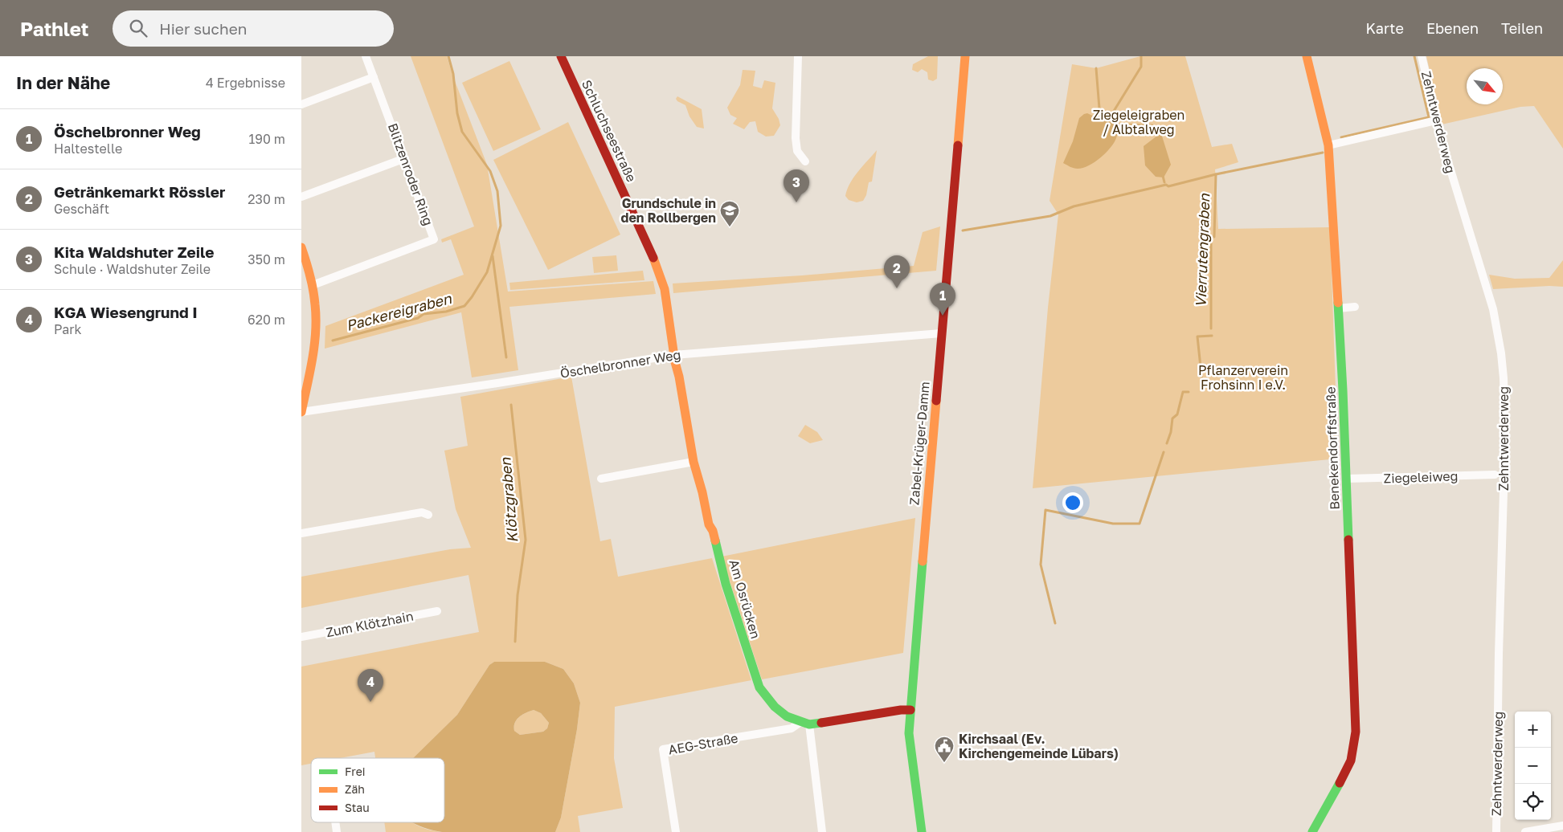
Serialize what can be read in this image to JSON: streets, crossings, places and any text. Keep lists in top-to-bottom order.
{
  "streets": {
    "street": [
      "Zehntwerderweg",
      "Schluchseestraße",
      "Blitzenroder Ring",
      "Öschelbronner Weg",
      "Zabel-Krüger-Damm",
      "Benekendorffstraße",
      "Ziegeleiweg",
      "Am Osrücken",
      "Zum Klötzhain",
      "AEG-Straße"
    ]
  },
  "crossings": [
    ["Schluchseestraße", "Öschelbronner Weg"],
    ["Schluchseestraße", "Am Osrücken"],
    ["Öschelbronner Weg", "Zabel-Krüger-Damm"],
    ["Öschelbronner Weg", "Am Osrücken"],
    ["Zabel-Krüger-Damm", "Am Osrücken"],
    ["Benekendorffstraße", "Ziegeleiweg"],
    ["Am Osrücken", "AEG-Straße"]
  ],
  "water": ["Vierrutengraben", "Packereigraben", "Klötzgraben"],
  "parks": ["Ziegeleigraben / Albtalweg", "Pflanzerverein Frohsinn I e.V."],
  "places": {
    "school or university": ["Grundschule in den Rollbergen"],
    "public building": ["Kirchsaal (Ev. Kirchengemeinde Lübars)"]
  },
  "legend": ["Frei", "Zäh", "Stau"],
  "north": "bottom right",
  "page": {
    "header": "Pathlet",
    "search": "Hier suchen",
    "nav": ["Karte", "Ebenen", "Teilen"],
    "heading": ["In der Nähe", "4 Ergebnisse"],
    "list": [
      {
        "mark": "1",
        "name": "Öschelbronner Weg",
        "note": "Haltestelle",
        "value": "190 m"
      },
      {
        "mark": "2",
        "name": "Getränkemarkt Rössler",
        "note": "Geschäft",
        "value": "230 m"
      },
      {
        "mark": "3",
        "name": "Kita Waldshuter Zeile",
        "note": "Schule · Waldshuter Zeile",
        "value": "350 m"
      },
      {
        "mark": "4",
        "name": "KGA Wiesengrund I",
        "note": "Park",
        "value": "620 m"
      }
    ],
    "pins": [
      "3",
      "2",
      "1",
      "4"
    ],
    "map_buttons": ["+", "−"]
  }
}
